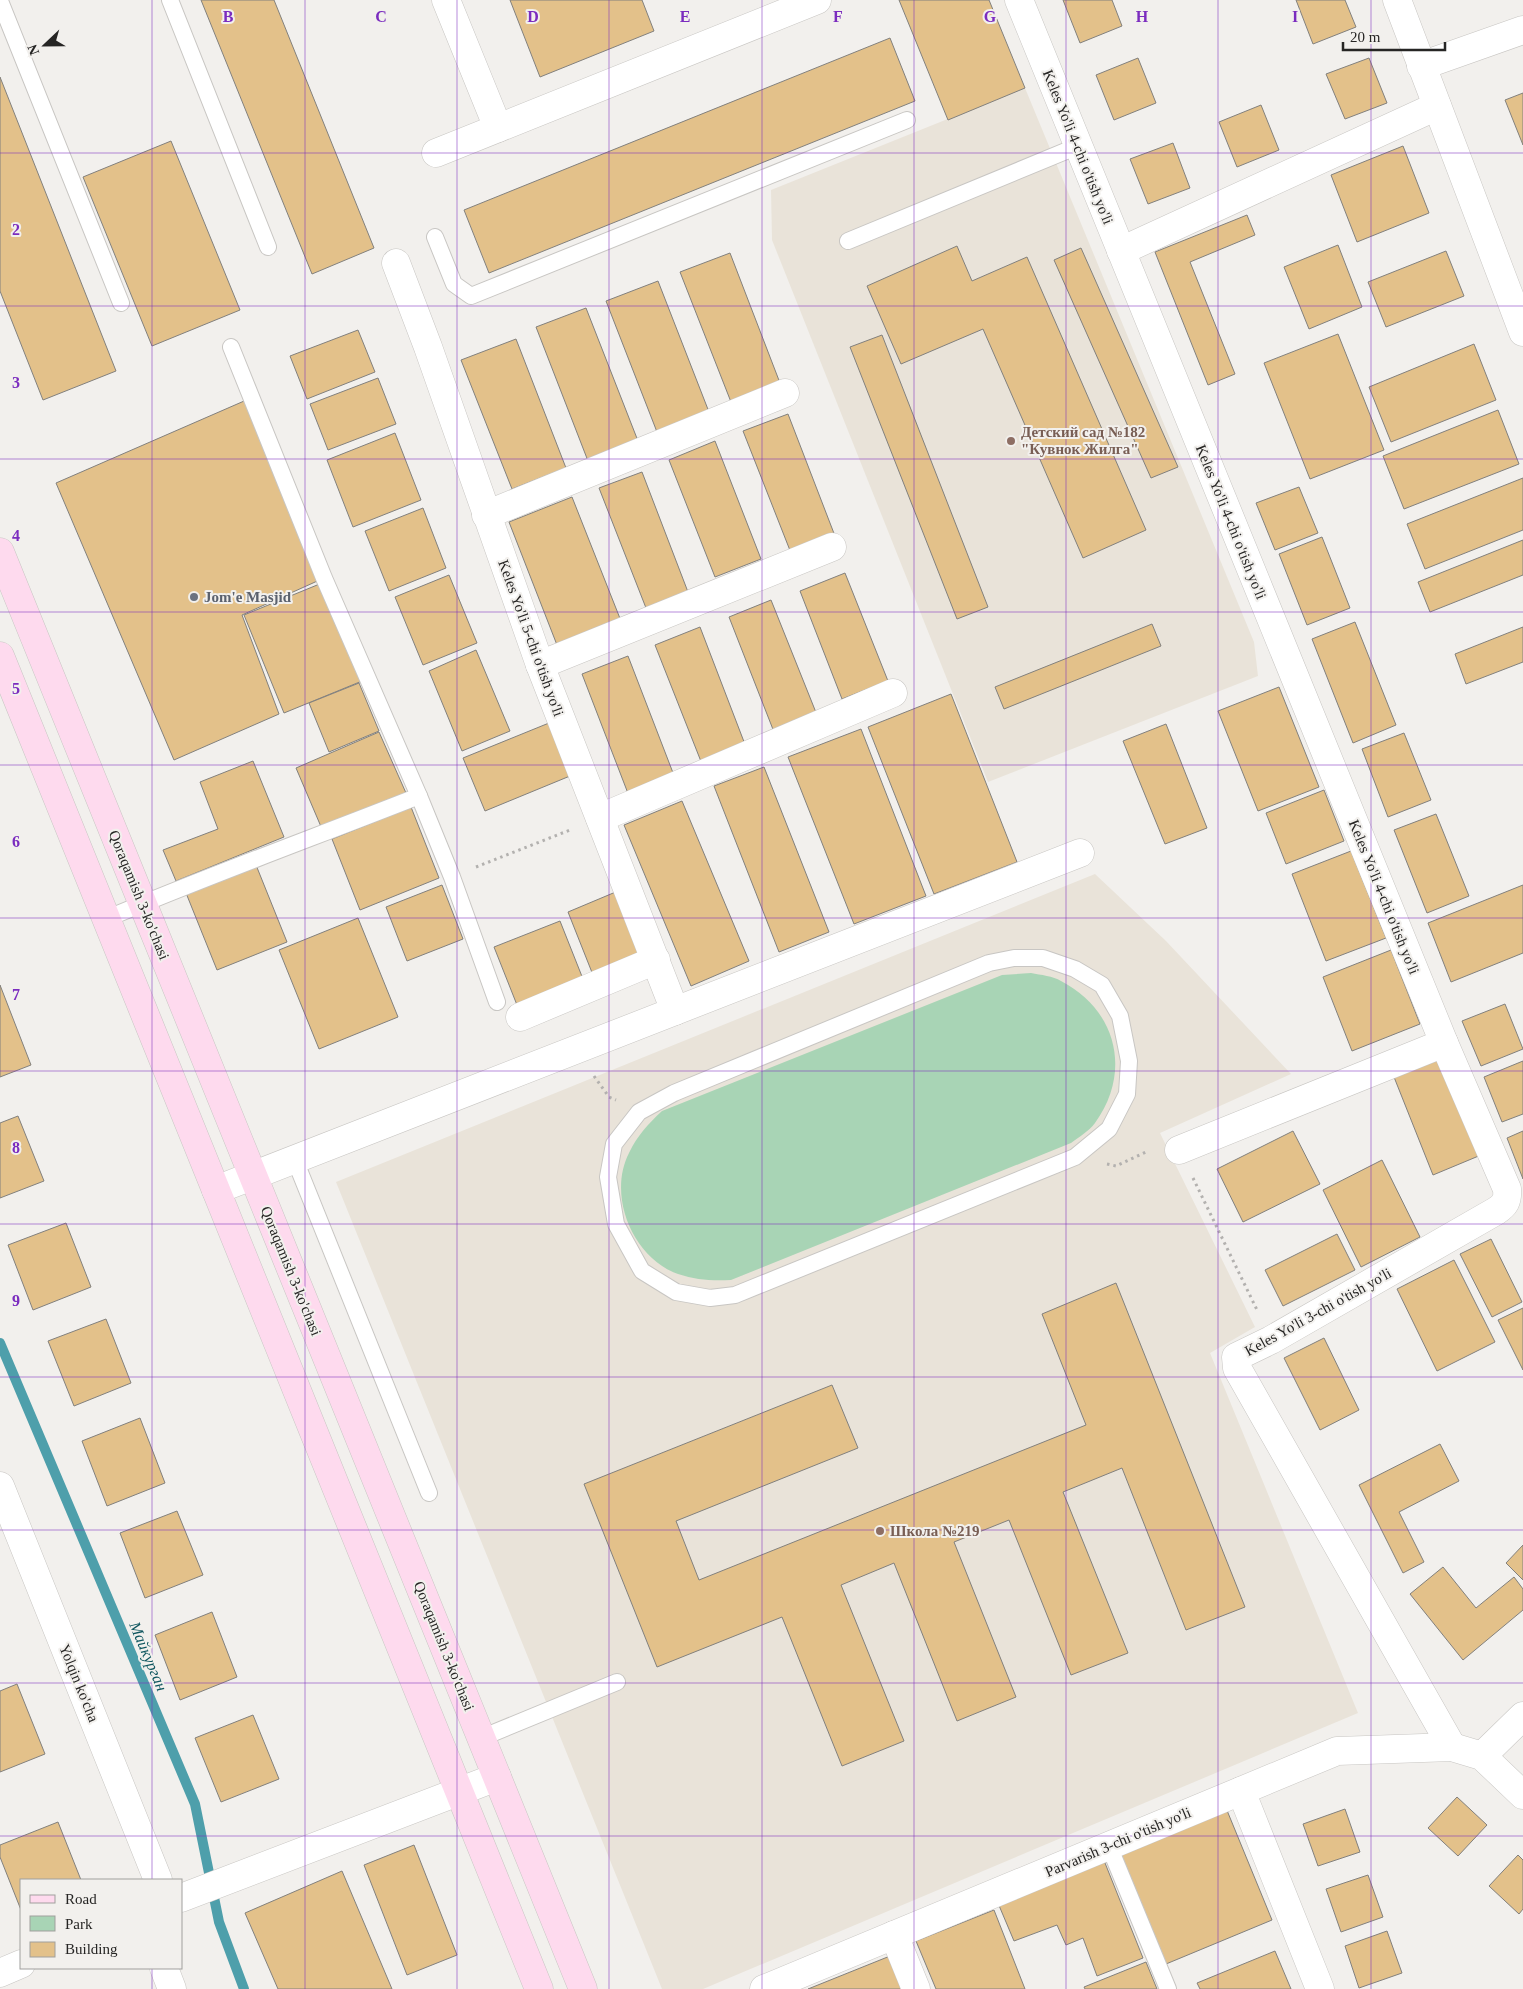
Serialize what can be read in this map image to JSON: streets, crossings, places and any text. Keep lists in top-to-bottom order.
{
  "streets": {
    "main road": ["Qoraqamish 3-ko'chasi"],
    "street": [
      "Keles Yo'li 4-chi o'tish yo'li",
      "Keles Yo'li 5-chi o'tish yo'li",
      "Keles Yo'li 3-chi o'tish yo'li",
      "Yolqin ko'cha",
      "Parvarish 3-chi o'tish yo'li"
    ]
  },
  "crossings": [
    ["Keles Yo'li 4-chi o'tish yo'li", "Keles Yo'li 3-chi o'tish yo'li"],
    ["Keles Yo'li 3-chi o'tish yo'li", "Parvarish 3-chi o'tish yo'li"]
  ],
  "water": ["Майкурган"],
  "places": ["Детский сад №182 \"Кувнок Жилга\"", "Jom'e Masjid", "Школа №219"],
  "legend": ["Road", "Park", "Building"],
  "scale_bar": "20 m",
  "north": "left",
  "grid": {
    "columns": [
      "B",
      "C",
      "D",
      "E",
      "F",
      "G",
      "H",
      "I"
    ],
    "rows": [
      "2",
      "3",
      "4",
      "5",
      "6",
      "7",
      "8",
      "9"
    ]
  }
}
